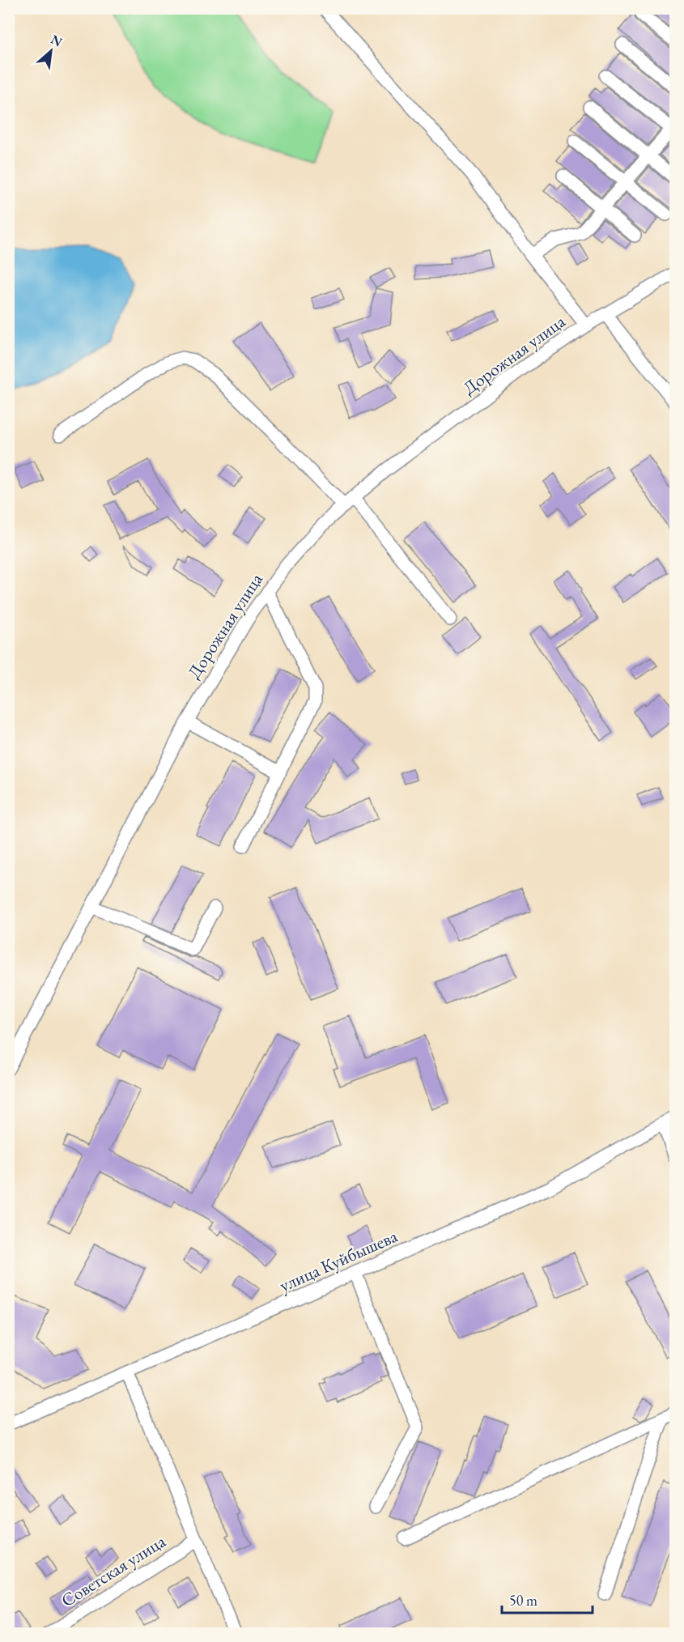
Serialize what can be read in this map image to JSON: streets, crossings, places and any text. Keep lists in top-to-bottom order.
{
  "streets": {
    "street": ["Дорожная улица", "улица Куйбышева", "Советская улица"]
  },
  "scale_bar": "50 m",
  "north": "top right"
}
